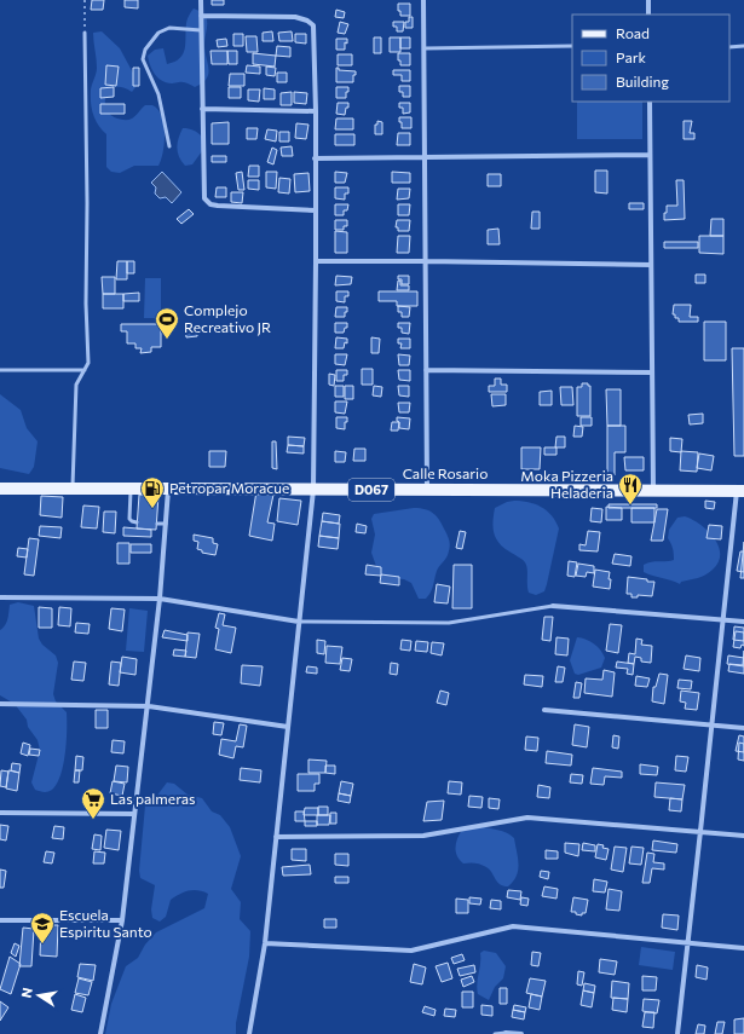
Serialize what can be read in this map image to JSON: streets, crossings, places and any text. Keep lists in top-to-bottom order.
{
  "streets": {
    "main road": ["Calle Rosario", "D067"]
  },
  "places": {
    "sports": ["Complejo Recreativo JR"],
    "restaurant": ["Moka Pizzeria Heladeria"],
    "fuel station": ["Petropar Moracue"],
    "supermarket": ["Las palmeras"],
    "school or university": ["Escuela Espiritu Santo"]
  },
  "legend": ["Road", "Park", "Building"],
  "north": "left"
}
